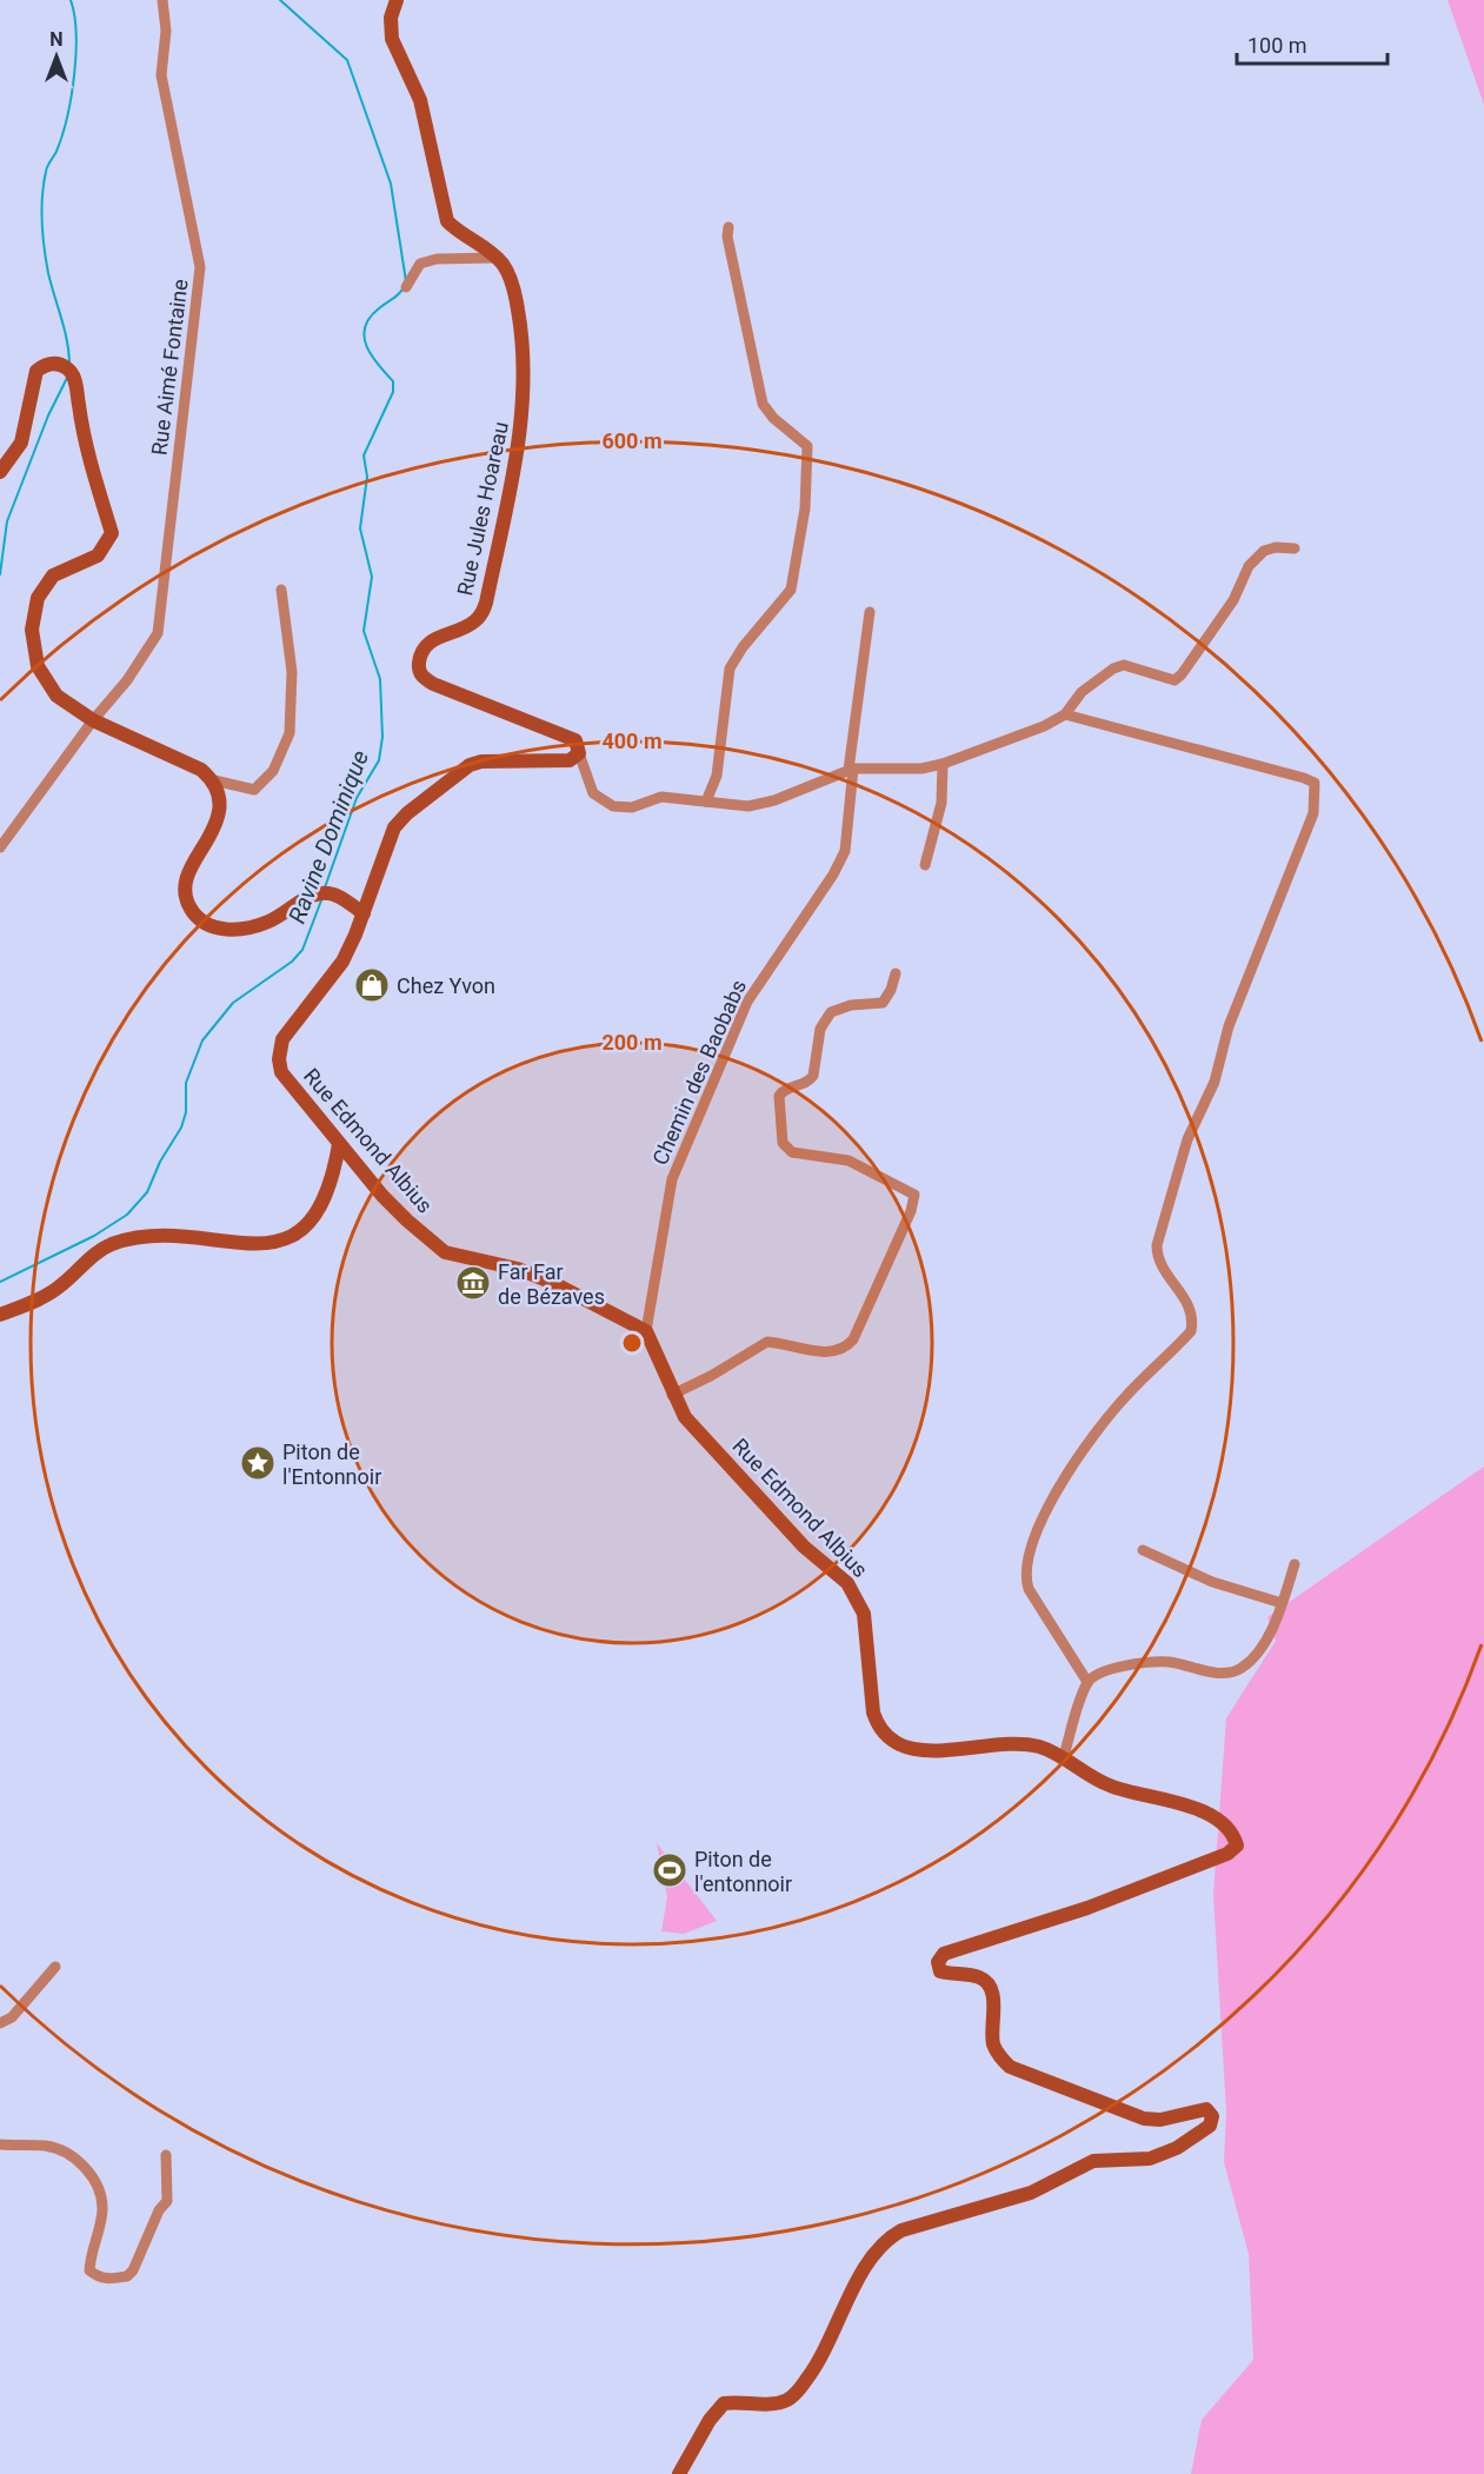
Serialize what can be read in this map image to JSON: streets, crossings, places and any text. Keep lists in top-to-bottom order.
{
  "streets": {
    "main road": ["Rue Jules Hoareau", "Rue Edmond Albius"],
    "street": ["Rue Aimé Fontaine", "Chemin des Baobabs"]
  },
  "crossings": [
    ["Chemin des Baobabs", "Rue Edmond Albius"]
  ],
  "water": ["Ravine Dominique"],
  "places": {
    "shop": ["Chez Yvon"],
    "museum": ["Far Far de Bézaves"],
    "place": ["Piton de l'Entonnoir"],
    "sports": ["Piton de l'entonnoir"]
  },
  "scale_bar": "100 m",
  "north": "top",
  "rings": ["600 m", "400 m", "200 m"]
}
